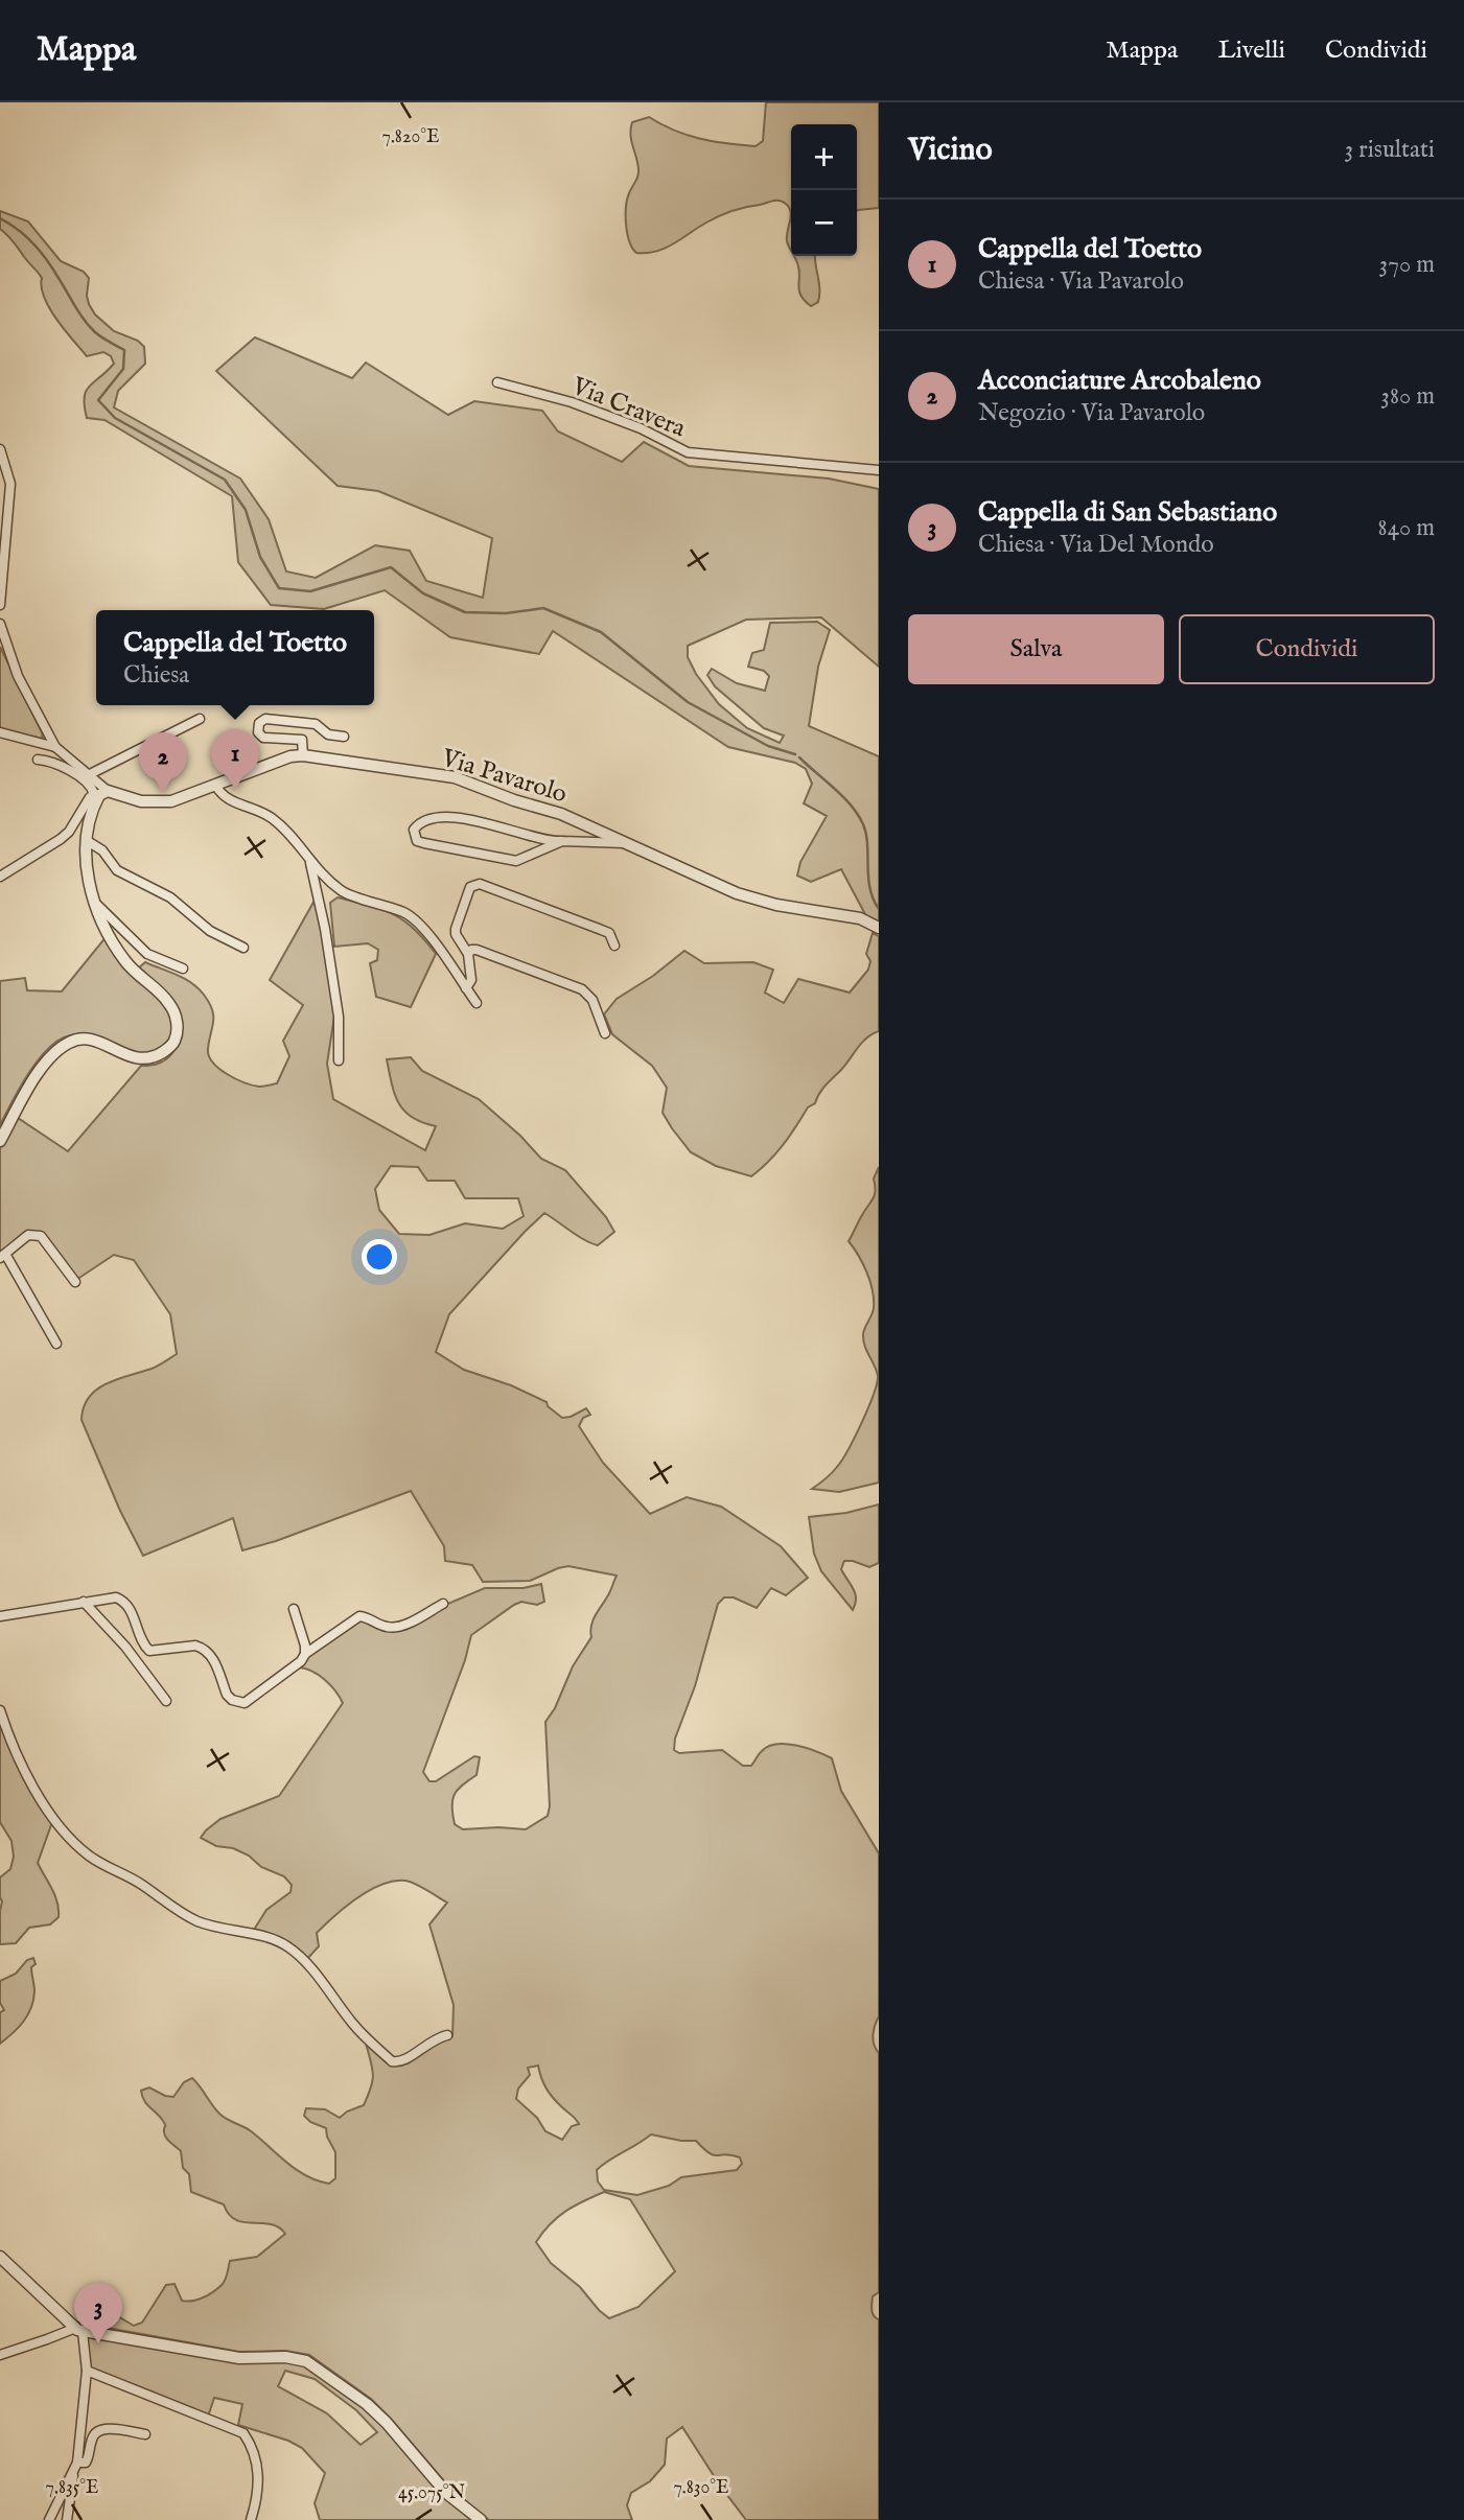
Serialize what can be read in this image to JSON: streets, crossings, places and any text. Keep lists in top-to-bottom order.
{
  "streets": {
    "street": ["Via Cravera", "Via Pavarolo"]
  },
  "page": {
    "header": "Mappa",
    "nav": ["Mappa", "Livelli", "Condividi"],
    "heading": ["Vicino", "3 risultati"],
    "map_buttons": ["+", "−"],
    "list": [
      {
        "mark": "1",
        "name": "Cappella del Toetto",
        "note": "Chiesa · Via Pavarolo",
        "value": "370 m"
      },
      {
        "mark": "2",
        "name": "Acconciature Arcobaleno",
        "note": "Negozio · Via Pavarolo",
        "value": "380 m"
      },
      {
        "mark": "3",
        "name": "Cappella di San Sebastiano",
        "note": "Chiesa · Via Del Mondo",
        "value": "840 m"
      }
    ],
    "buttons": ["Salva", "Condividi"],
    "popup": ["Cappella del Toetto", "Chiesa"],
    "pins": ["1", "2", "3"]
  },
  "coordinates": [
    "7.820°E",
    "7.835°E",
    "7.830°E",
    "45.075°N"
  ]
}
